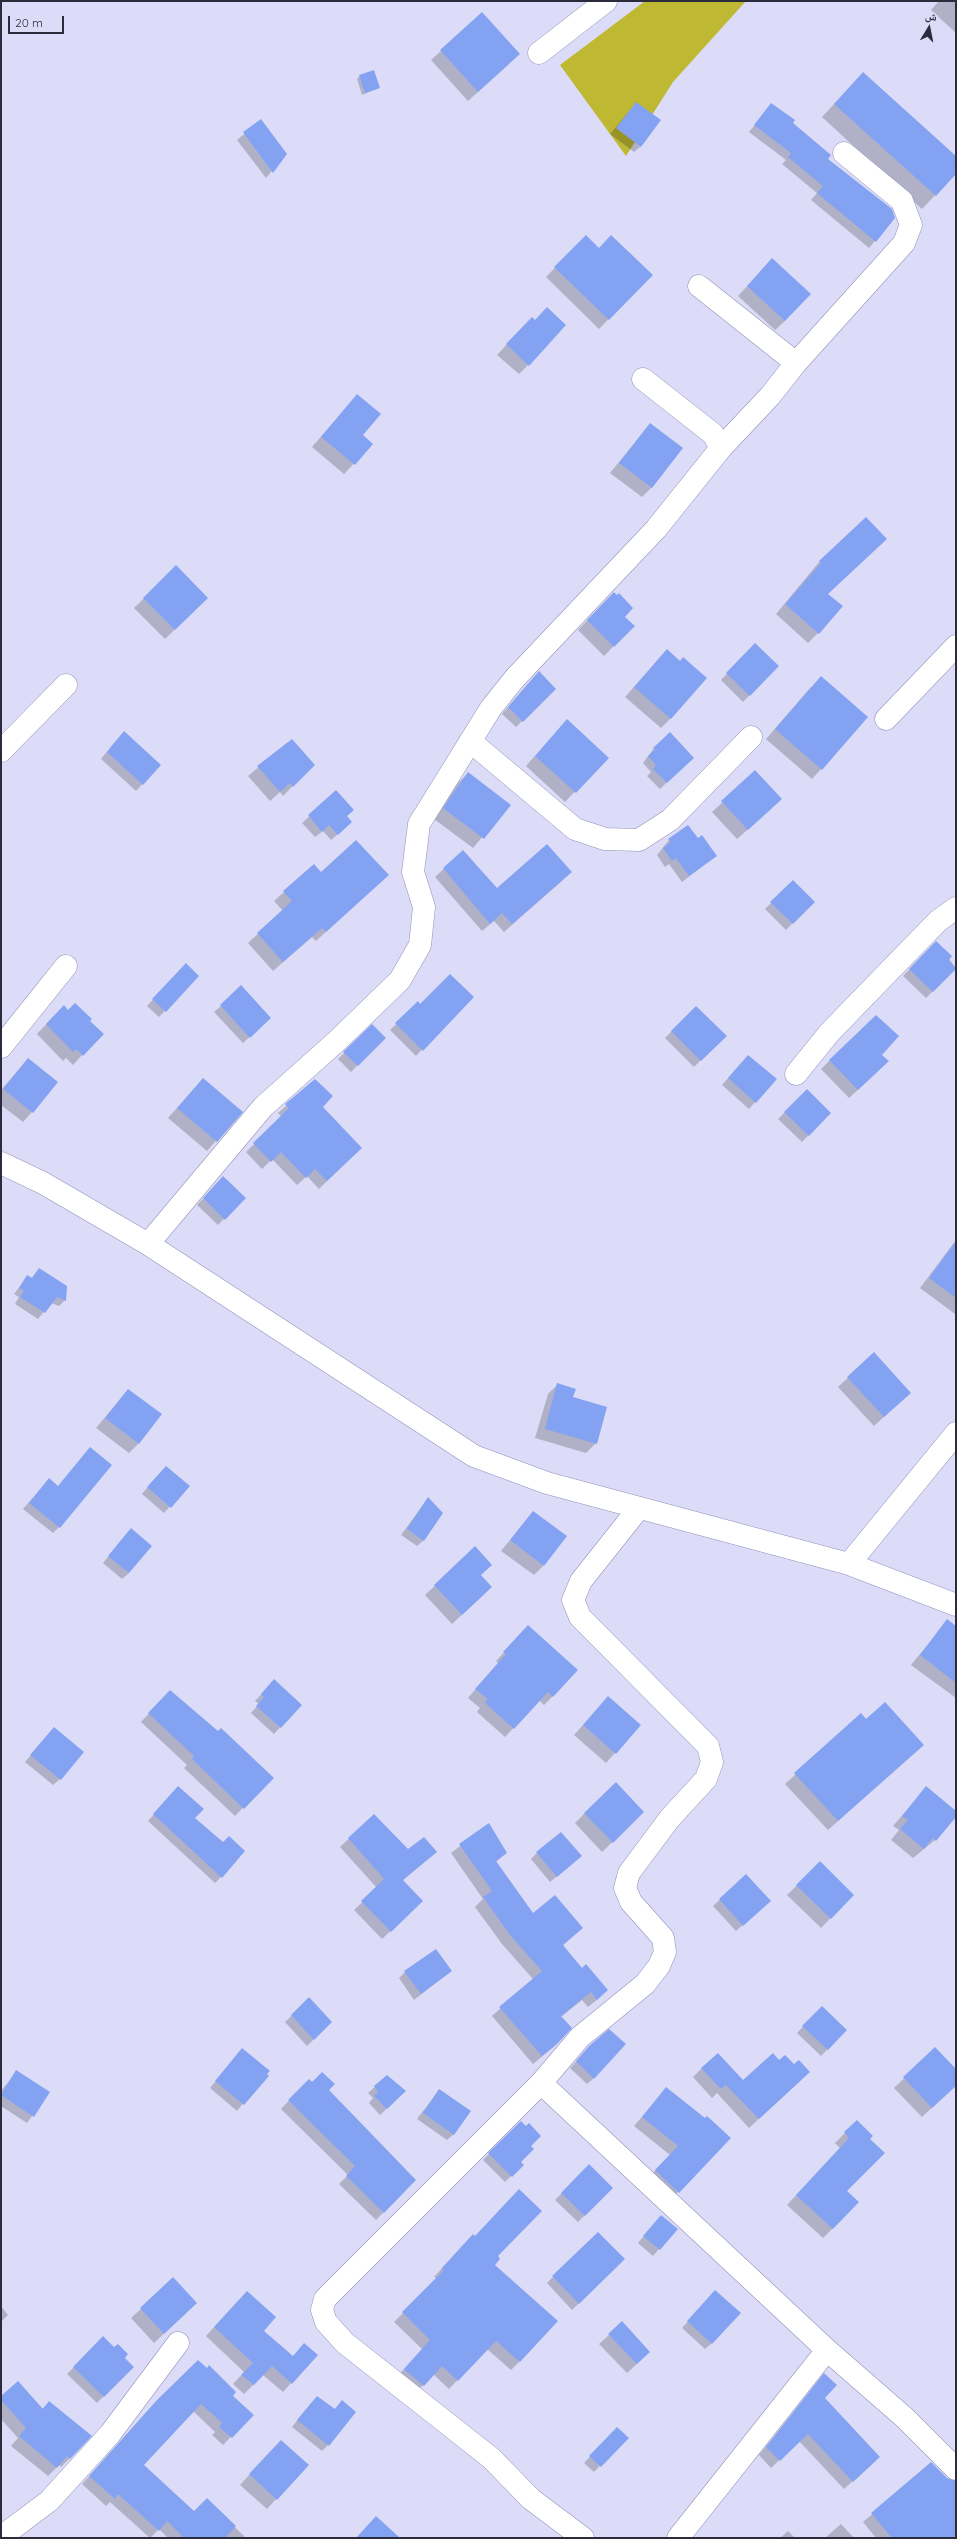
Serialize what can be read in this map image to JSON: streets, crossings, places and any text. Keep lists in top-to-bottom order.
{
  "scale_bar": "20 m",
  "north": "top"
}
